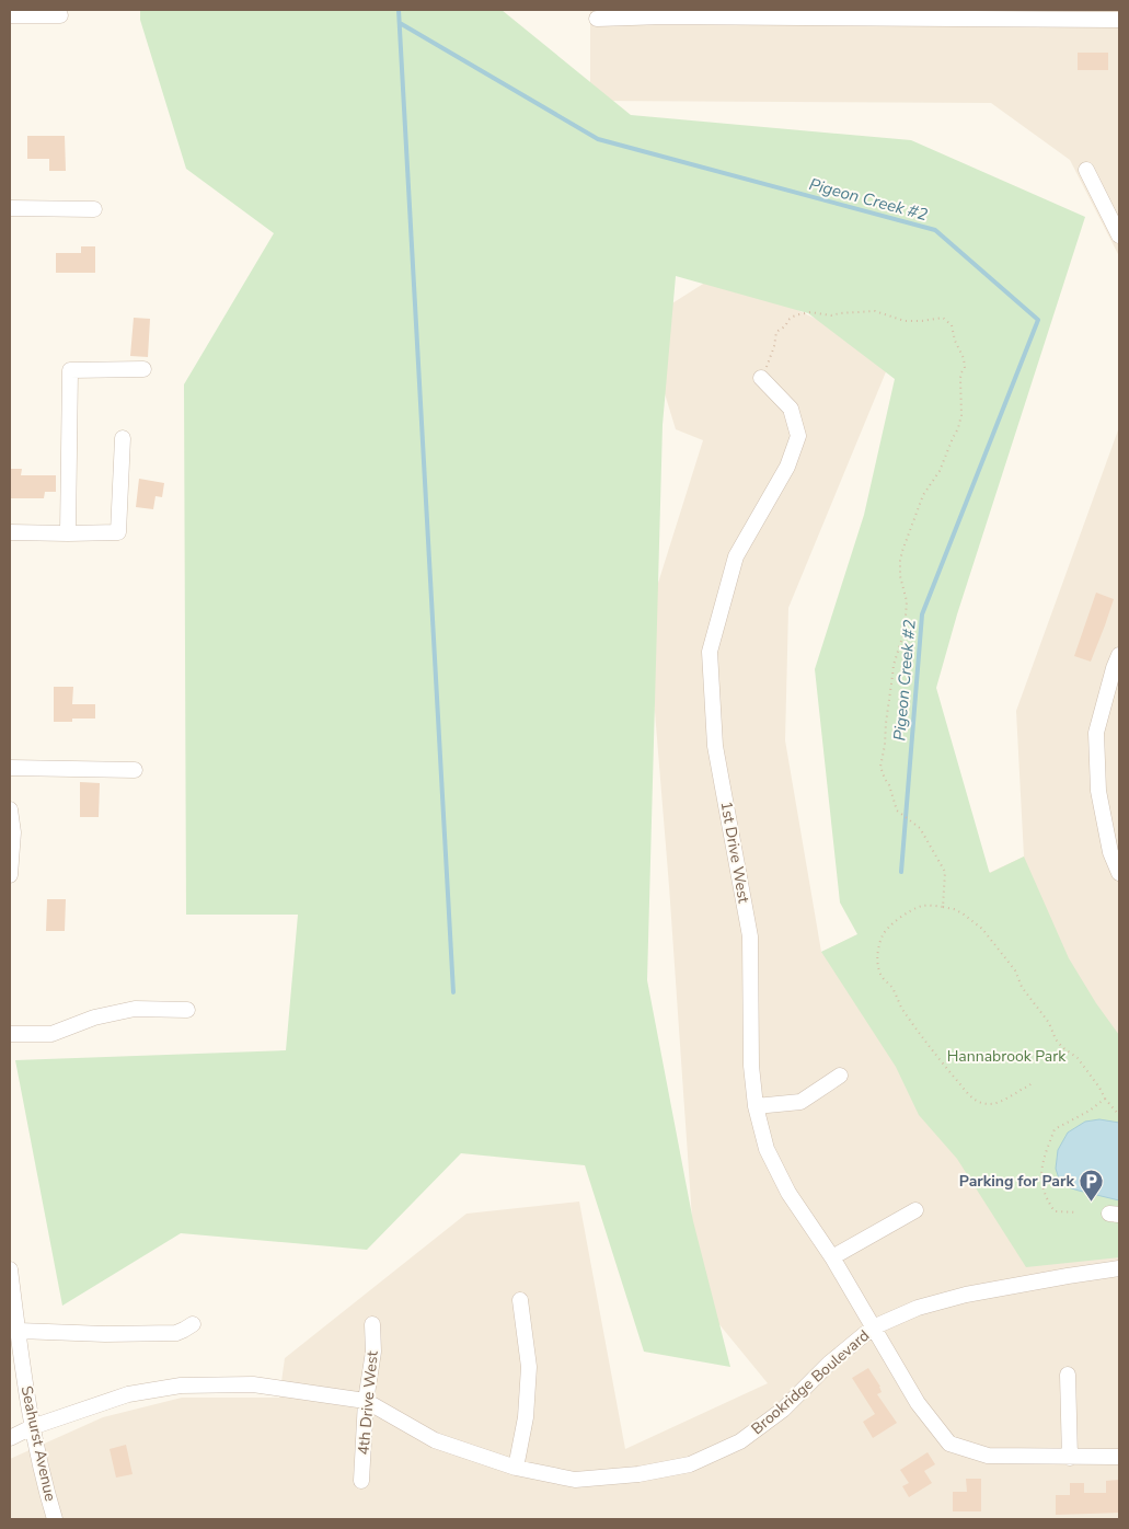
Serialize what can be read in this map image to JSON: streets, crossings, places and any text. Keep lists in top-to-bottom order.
{
  "streets": {
    "street": [
      "1st Drive West",
      "Brookridge Boulevard",
      "4th Drive West",
      "Seahurst Avenue"
    ]
  },
  "crossings": [
    ["1st Drive West", "Brookridge Boulevard"],
    ["Brookridge Boulevard", "4th Drive West"],
    ["Brookridge Boulevard", "Seahurst Avenue"]
  ],
  "water": ["Pigeon Creek #2"],
  "parks": ["Hannabrook Park"],
  "places": {
    "parking": ["Parking for Park"]
  }
}
